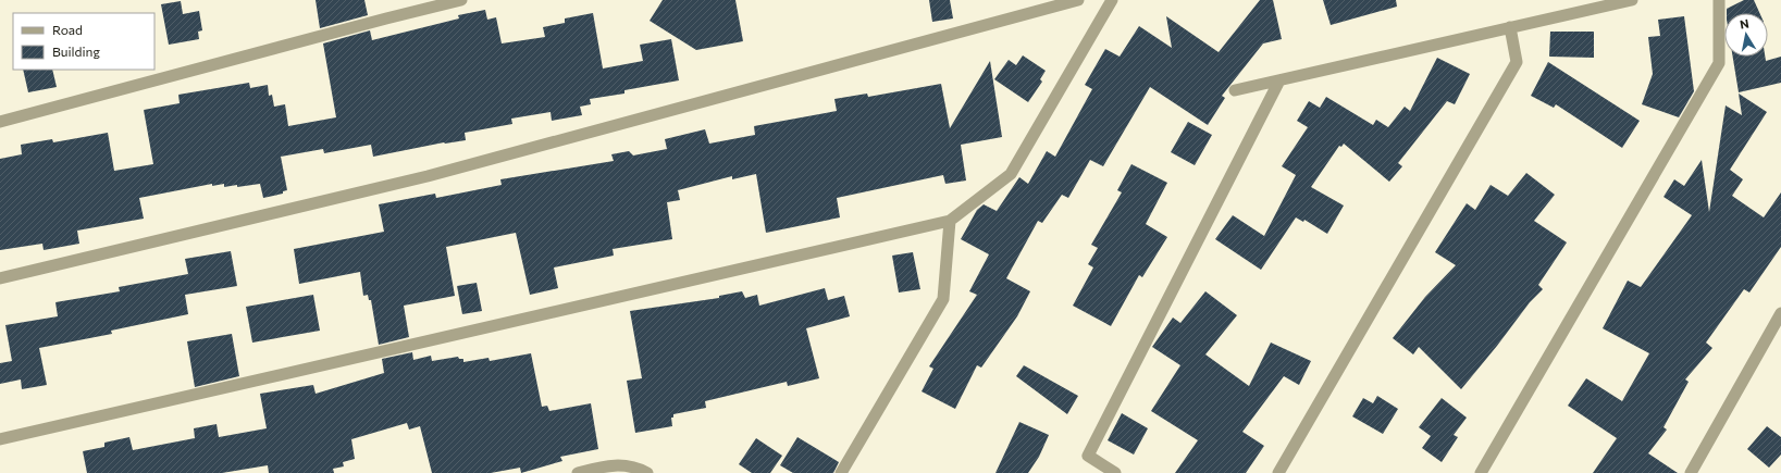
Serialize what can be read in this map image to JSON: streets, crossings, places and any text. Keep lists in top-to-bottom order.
{
  "legend": ["Road", "Building"],
  "north": "top"
}
